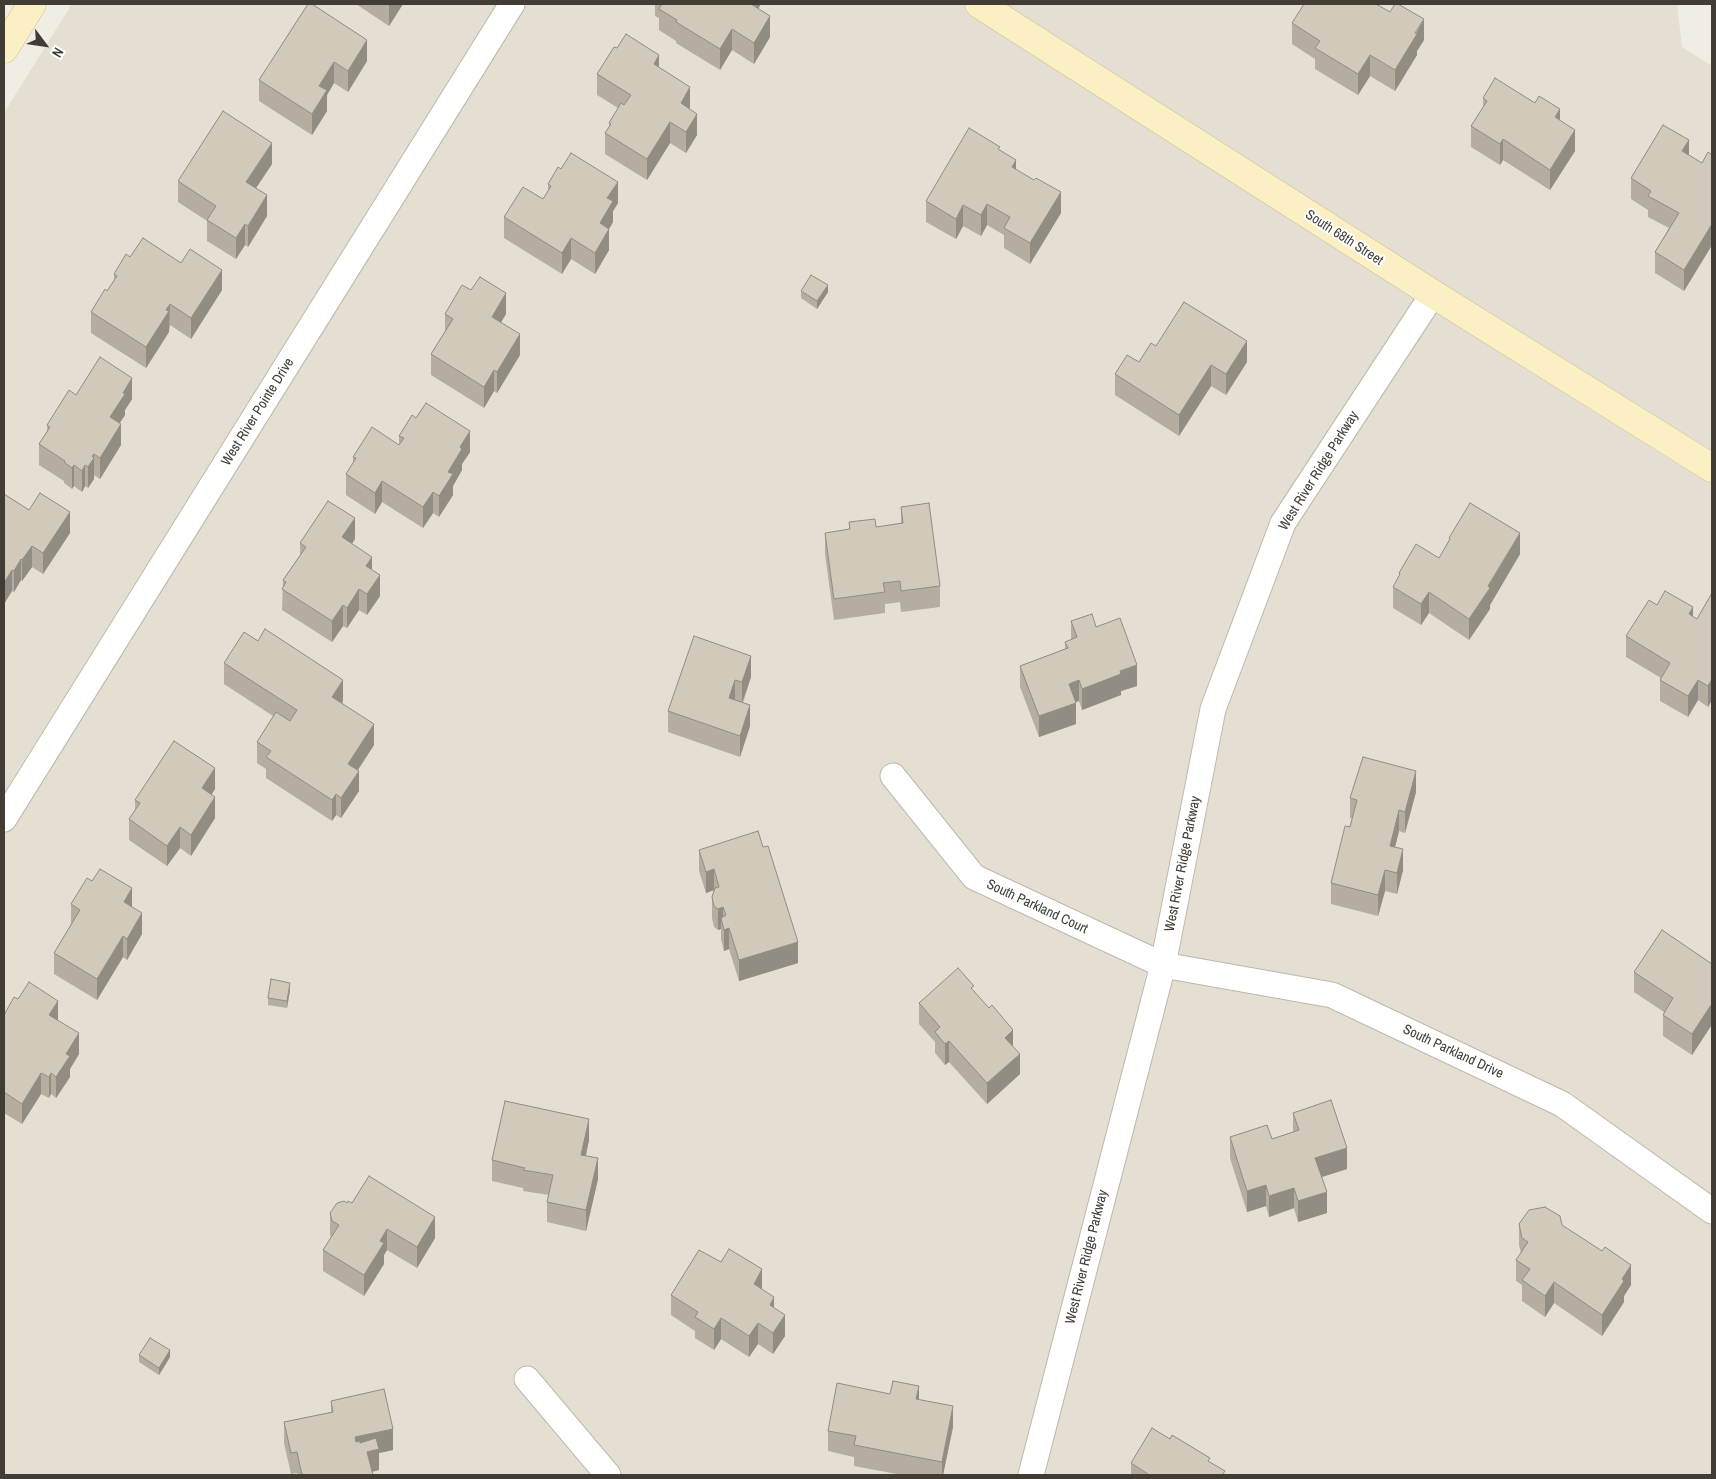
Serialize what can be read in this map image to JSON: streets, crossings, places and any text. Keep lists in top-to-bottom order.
{
  "streets": {
    "street": [
      "South 68th Street",
      "West River Pointe Drive",
      "West River Ridge Parkway",
      "South Parkland Court",
      "South Parkland Drive"
    ]
  },
  "crossings": [
    ["South 68th Street", "West River Ridge Parkway"],
    ["West River Ridge Parkway", "South Parkland Court"],
    ["West River Ridge Parkway", "South Parkland Drive"],
    ["South Parkland Court", "South Parkland Drive"]
  ],
  "north": "bottom right"
}
